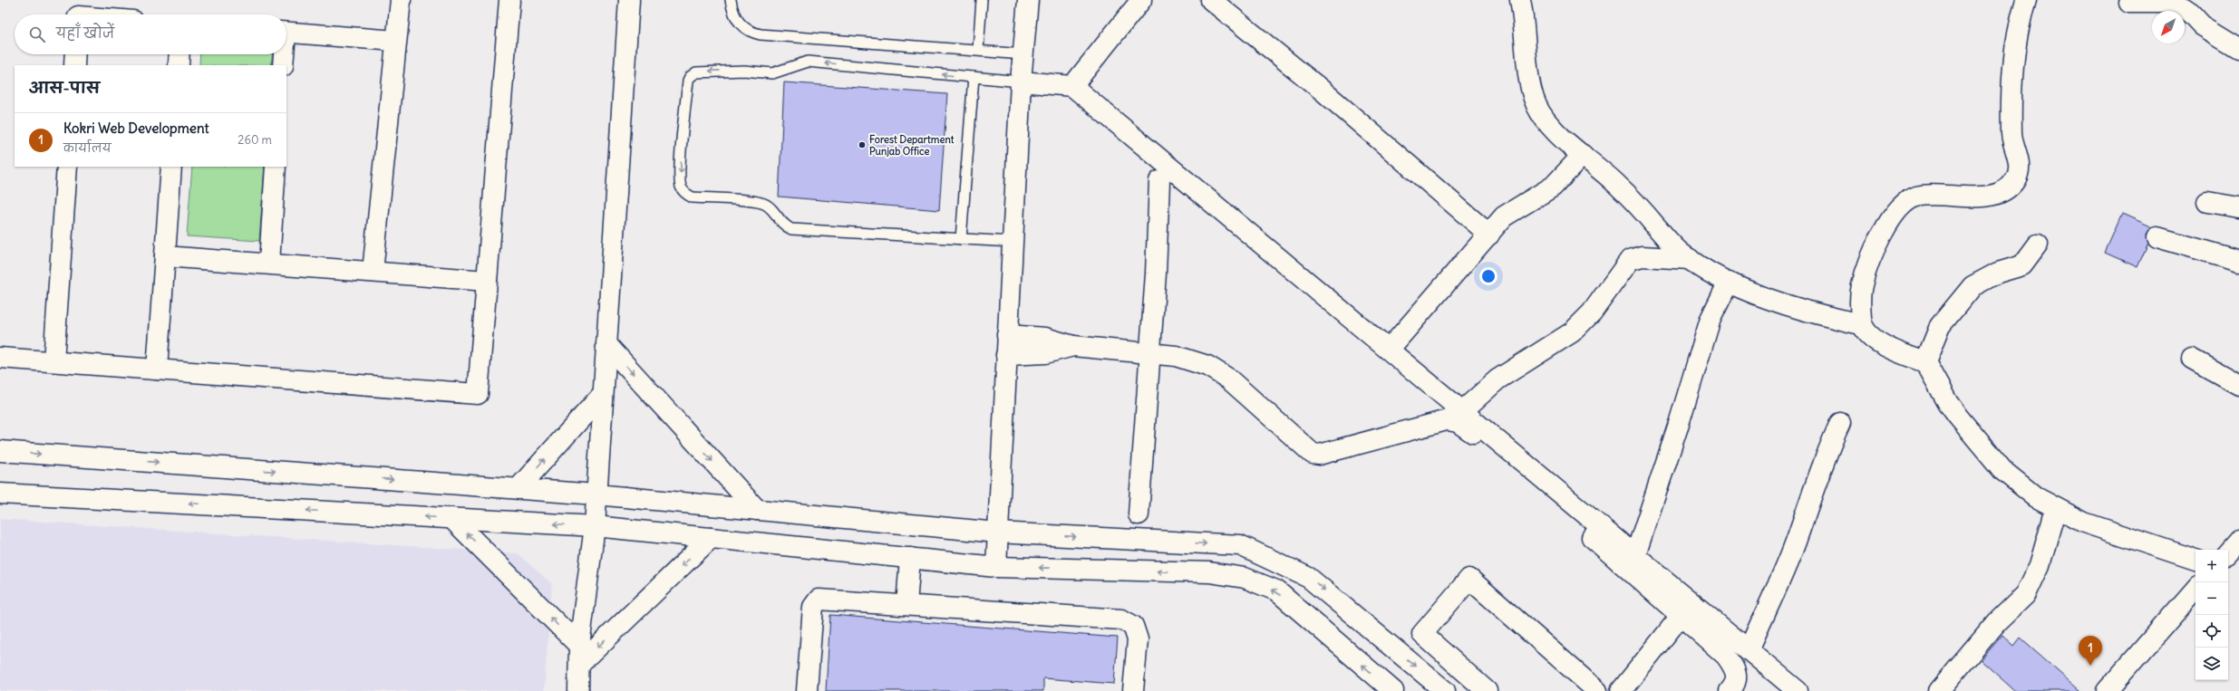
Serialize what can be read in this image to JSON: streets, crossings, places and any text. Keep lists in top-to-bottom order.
{
  "places": ["Forest Department Punjab Office"],
  "north": "bottom left",
  "page": {
    "search": "यहाँ खोजें",
    "heading": "आस-पास",
    "list": [
      {
        "mark": "1",
        "name": "Kokri Web Development",
        "note": "कार्यालय",
        "value": "260 m"
      }
    ],
    "map_buttons": ["+", "−"],
    "pins": "1"
  }
}
